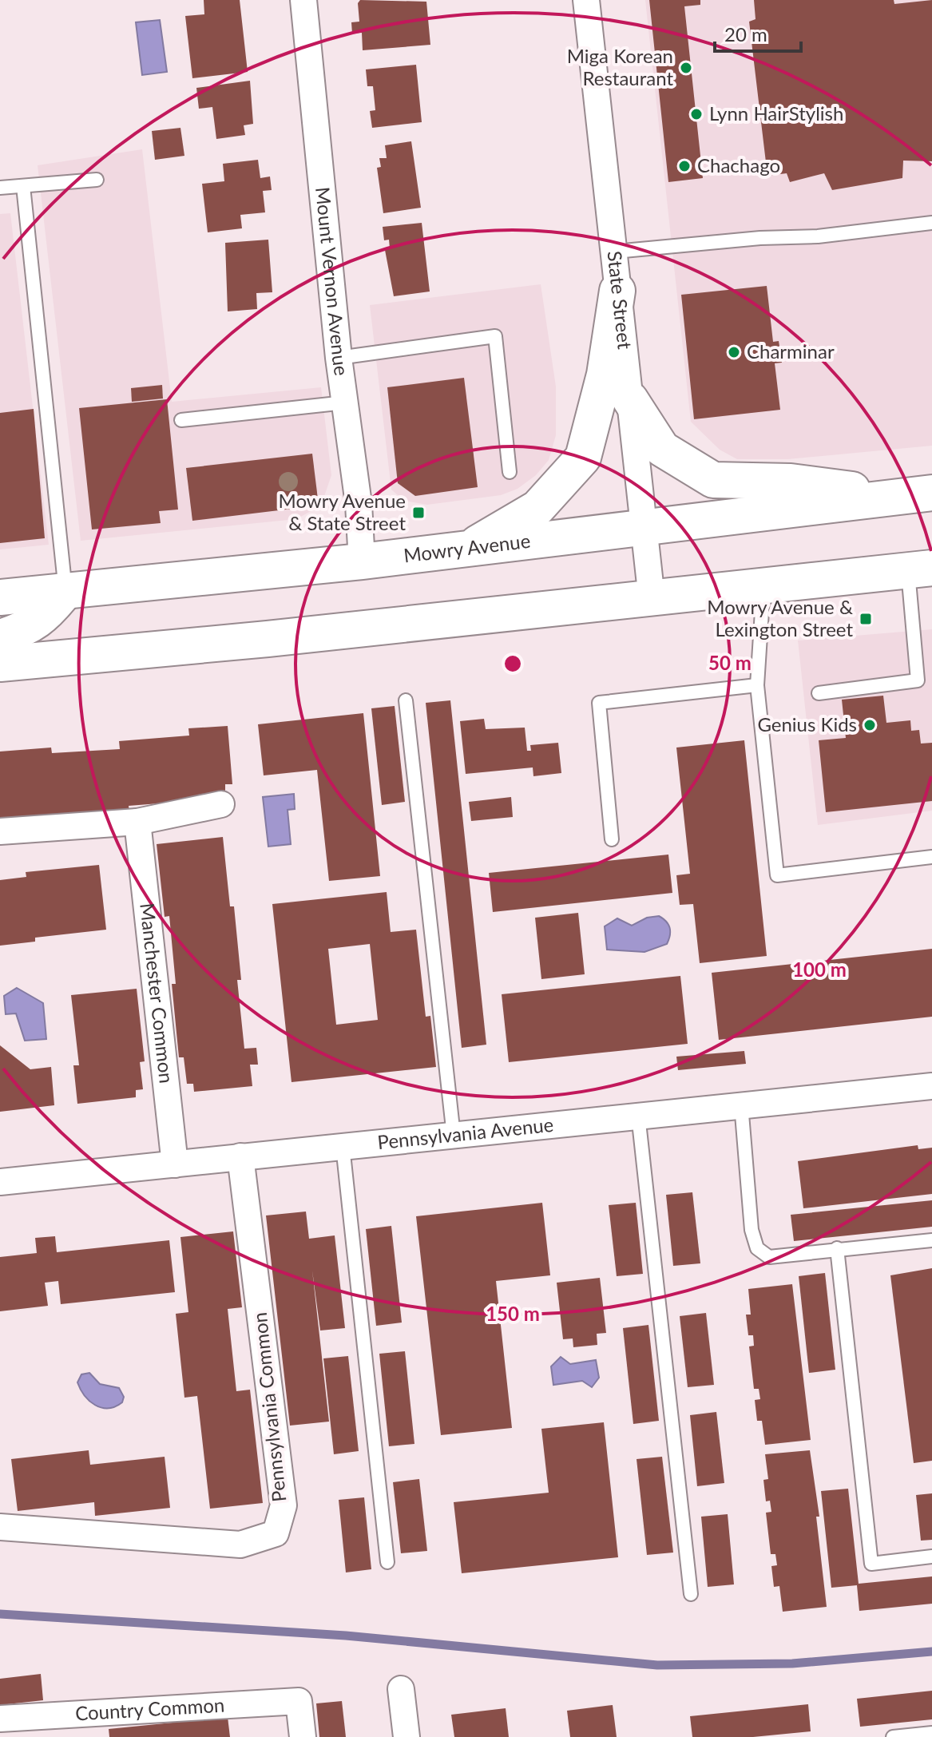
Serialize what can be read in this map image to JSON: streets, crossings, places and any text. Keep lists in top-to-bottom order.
{
  "streets": {
    "main road": ["Mowry Avenue"],
    "street": [
      "Mount Vernon Avenue",
      "State Street",
      "Manchester Common",
      "Pennsylvania Avenue",
      "Pennsylvania Common",
      "Country Common"
    ]
  },
  "crossings": [
    ["Mount Vernon Avenue", "Mowry Avenue"],
    ["State Street", "Mowry Avenue"],
    ["Manchester Common", "Pennsylvania Avenue"],
    ["Pennsylvania Avenue", "Pennsylvania Common"]
  ],
  "places": {
    "other": [
      "Miga Korean Restaurant",
      "Lynn HairStylish",
      "Chachago",
      "Charminar",
      "Genius Kids"
    ],
    "transit": ["Mowry Avenue & State Street", "Mowry Avenue & Lexington Street"]
  },
  "scale_bar": "20 m",
  "rings": ["50 m", "100 m", "150 m"]
}
